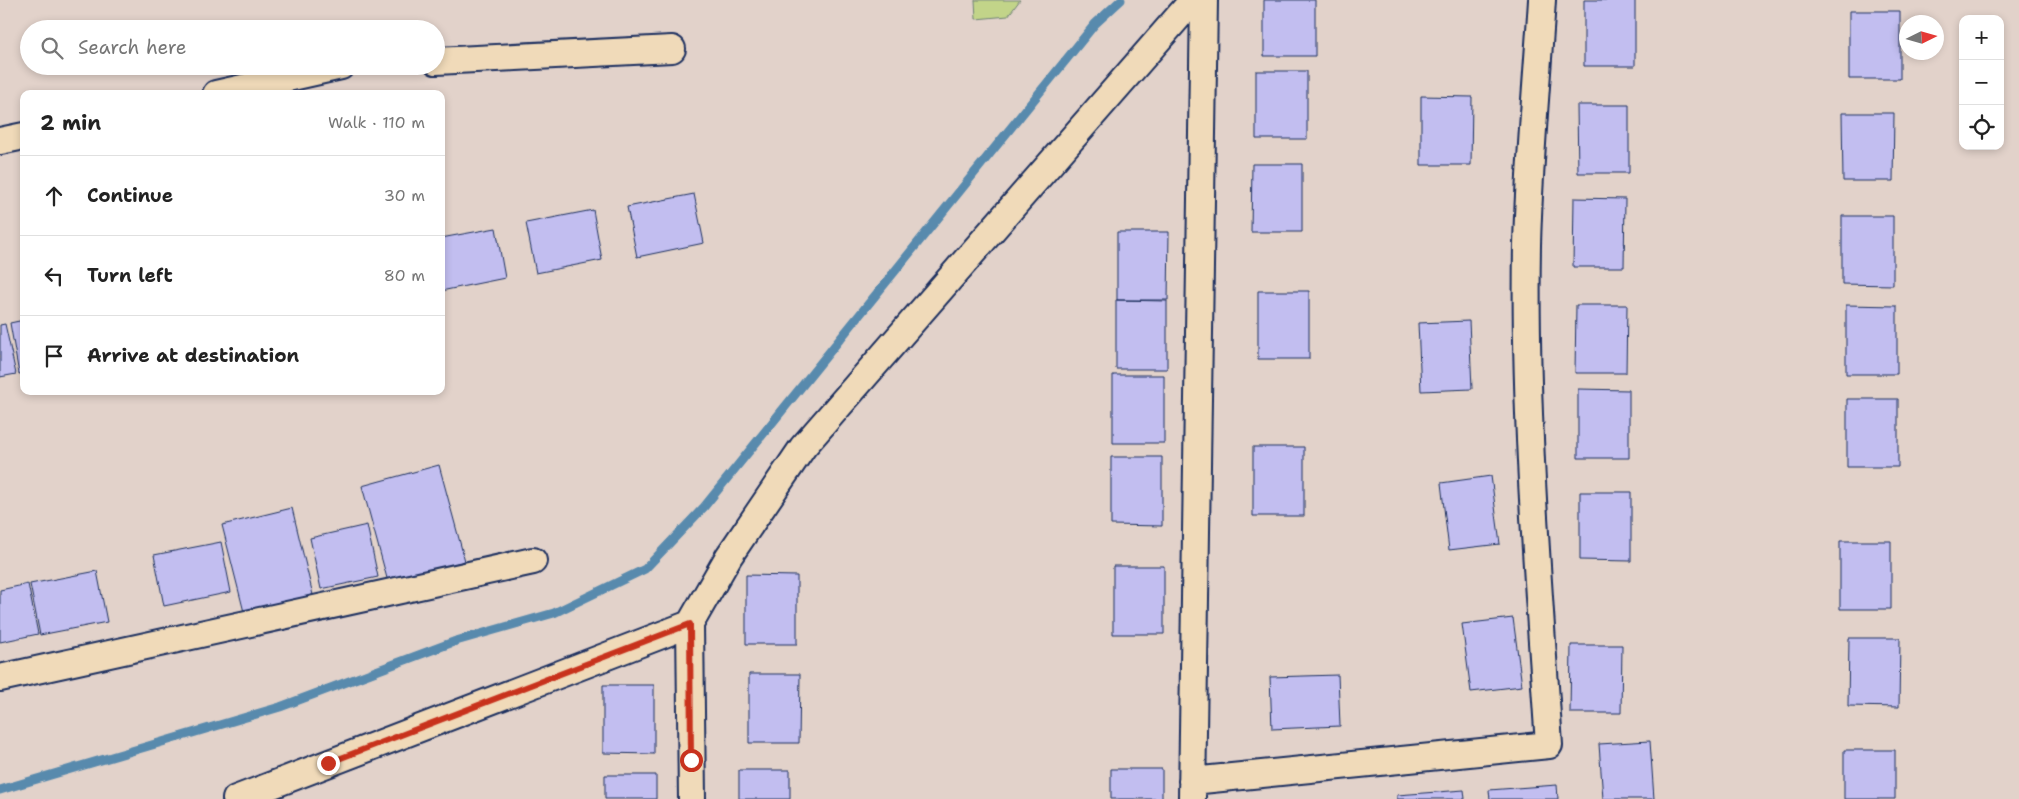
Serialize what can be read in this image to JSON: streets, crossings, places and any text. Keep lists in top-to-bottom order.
{
  "north": "right",
  "page": {
    "map_buttons": ["+", "−"],
    "search": "Search here",
    "heading": ["2 min", "Walk · 110 m"],
    "list": [
      ["Continue", "30 m"],
      ["Turn left", "80 m"],
      "Arrive at destination"
    ]
  }
}
